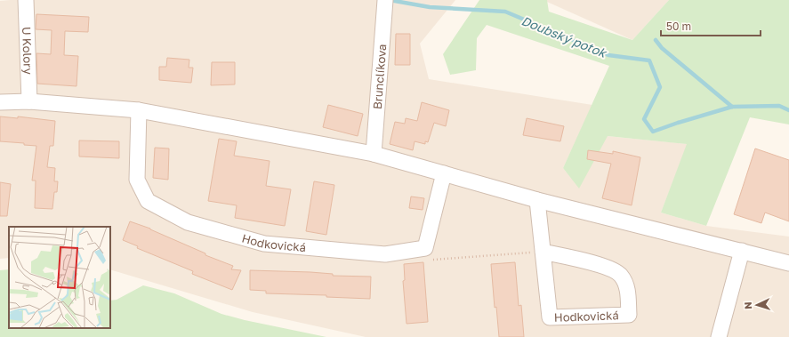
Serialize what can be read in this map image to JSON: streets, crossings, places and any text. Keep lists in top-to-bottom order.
{
  "streets": {
    "street": ["U Kolory", "Brunclíkova", "Hodkovická"]
  },
  "water": ["Doubský potok"],
  "scale_bar": "50 m",
  "north": "left"
}
